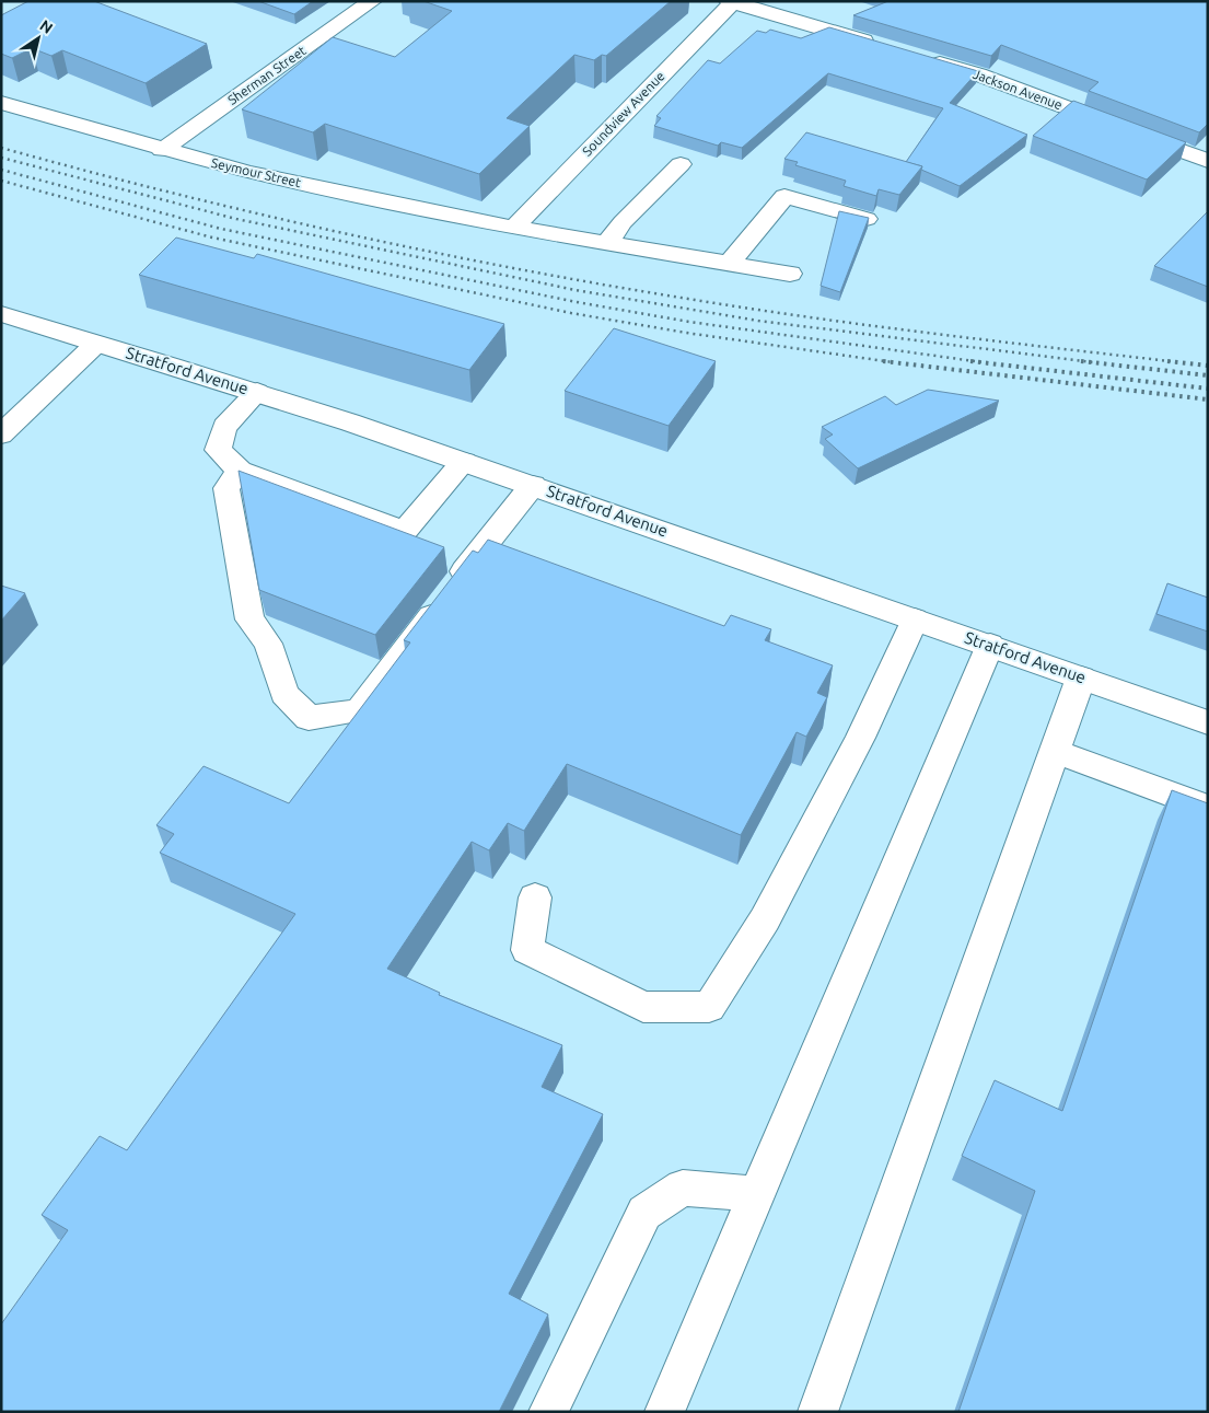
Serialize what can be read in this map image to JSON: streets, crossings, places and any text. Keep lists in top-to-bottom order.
{
  "streets": {
    "street": [
      "Sherman Street",
      "Jackson Avenue",
      "Soundview Avenue",
      "Seymour Street",
      "Stratford Avenue"
    ]
  },
  "crossings": [
    ["Sherman Street", "Seymour Street"],
    ["Soundview Avenue", "Seymour Street"]
  ],
  "north": "top right"
}
